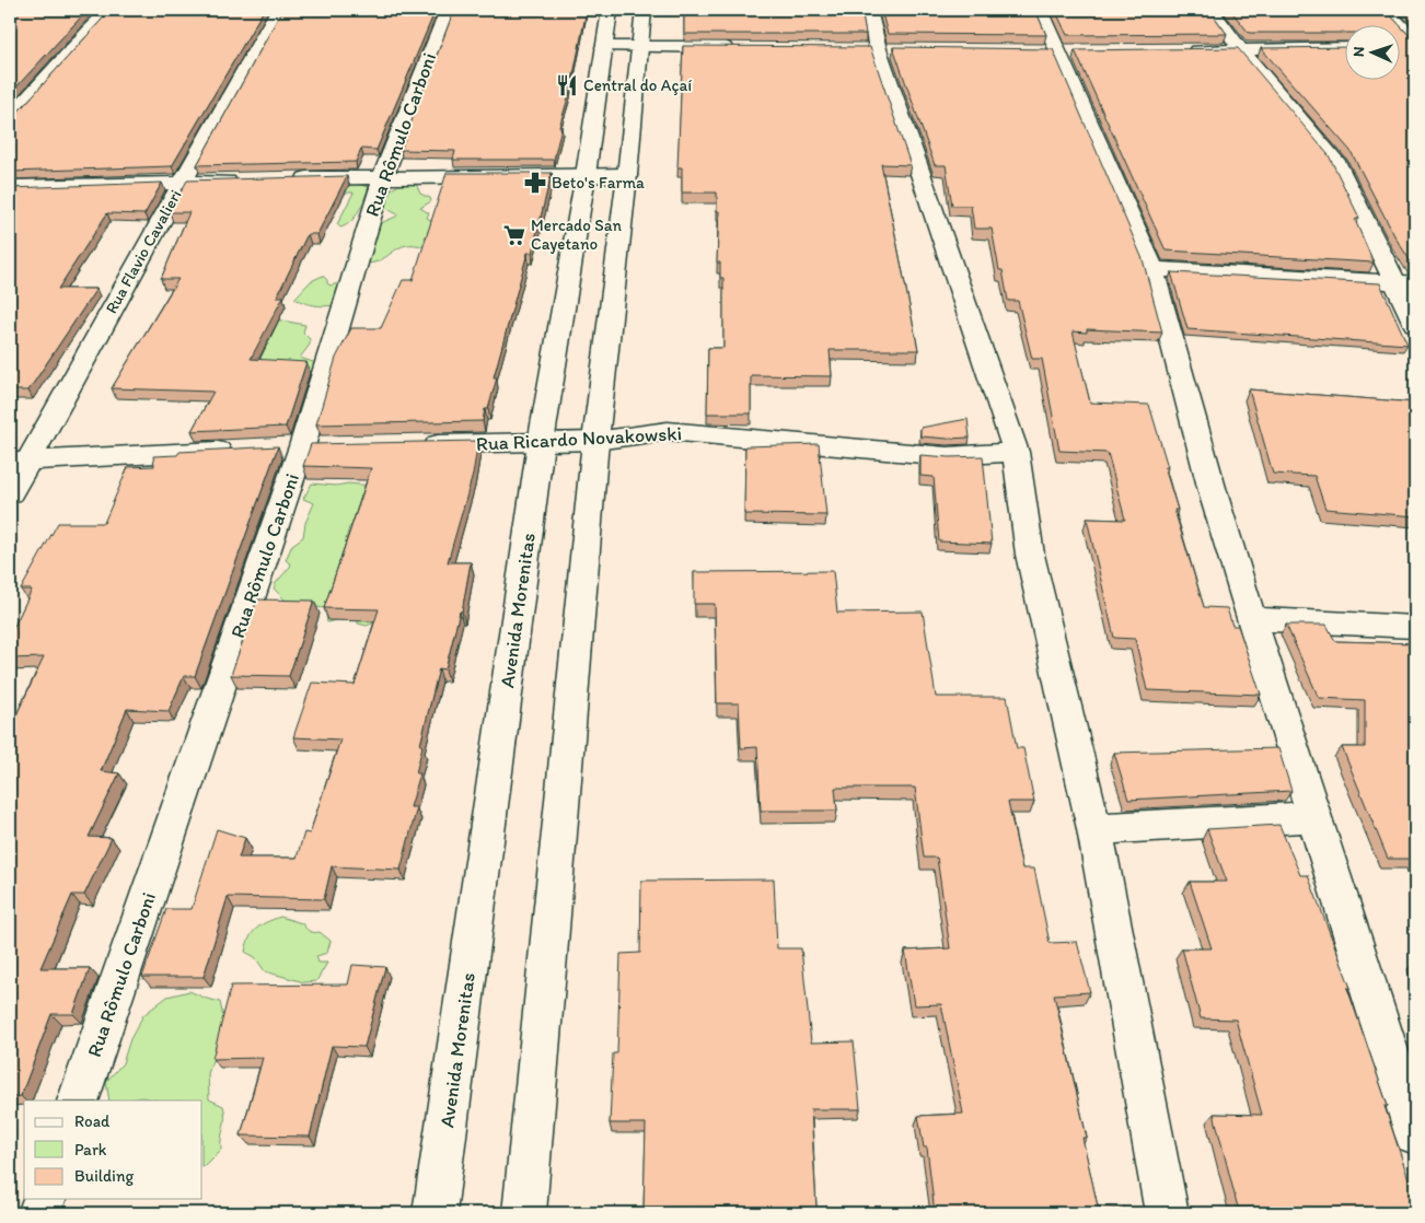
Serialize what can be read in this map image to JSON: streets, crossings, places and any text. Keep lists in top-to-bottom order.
{
  "streets": {
    "street": [
      "Rua Rômulo Carboni",
      "Rua Flavio Cavalieri",
      "Rua Ricardo Novakowski",
      "Avenida Morenitas"
    ]
  },
  "crossings": [
    ["Rua Ricardo Novakowski", "Avenida Morenitas"]
  ],
  "places": {
    "restaurant": ["Central do Açaí"],
    "pharmacy": ["Beto's Farma"],
    "supermarket": ["Mercado San Cayetano"]
  },
  "legend": ["Road", "Park", "Building"],
  "north": "left"
}
